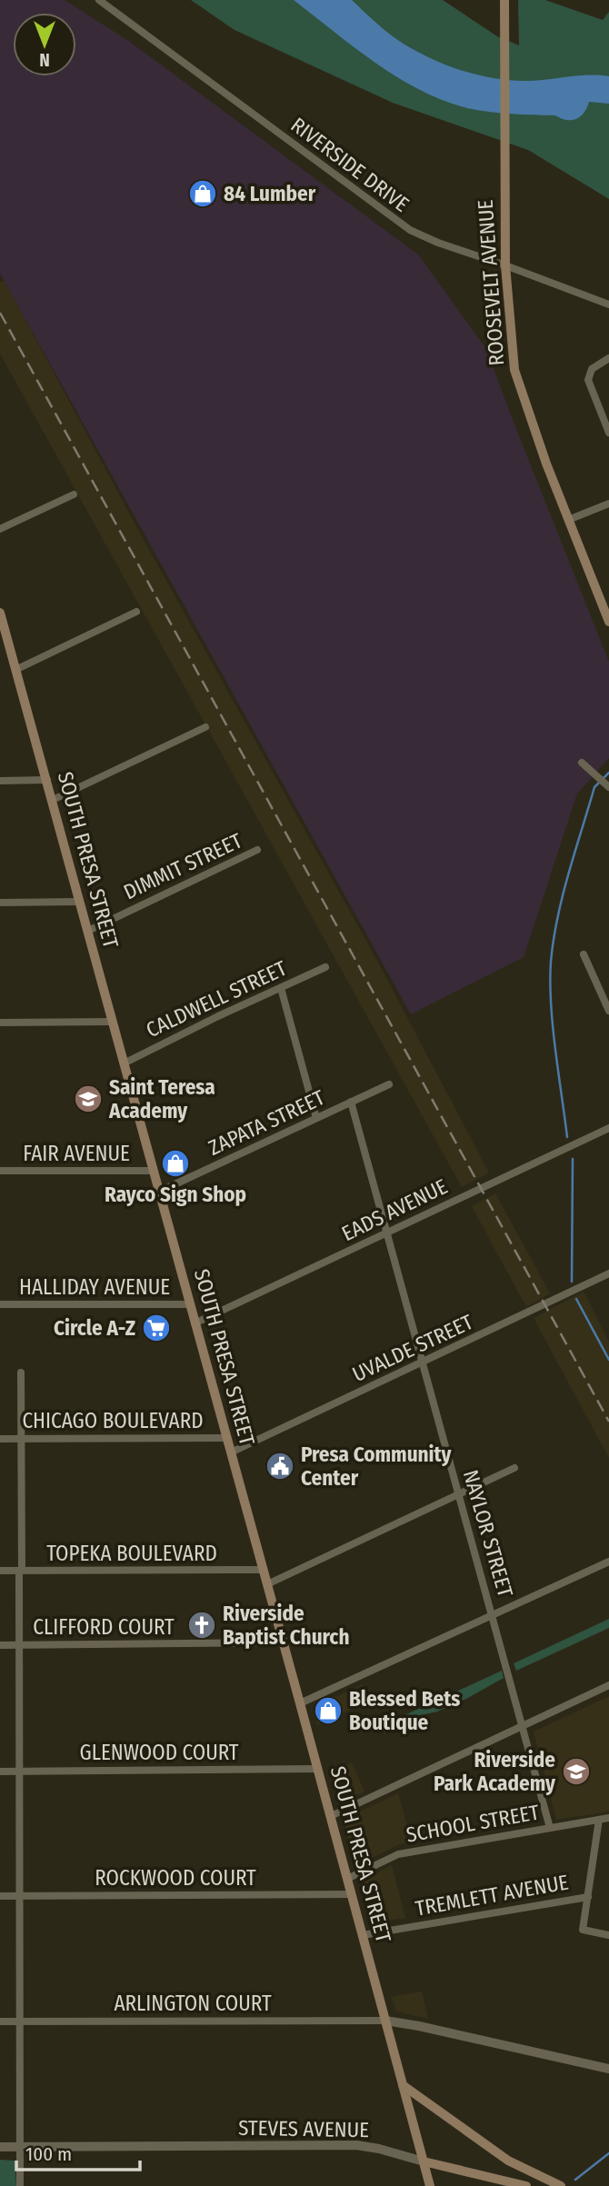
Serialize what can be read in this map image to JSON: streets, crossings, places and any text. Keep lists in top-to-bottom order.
{
  "streets": {
    "main road": ["ROOSEVELT AVENUE", "SOUTH PRESA STREET", "STEVES AVENUE"],
    "street": [
      "RIVERSIDE DRIVE",
      "DIMMIT STREET",
      "CALDWELL STREET",
      "ZAPATA STREET",
      "FAIR AVENUE",
      "EADS AVENUE",
      "HALLIDAY AVENUE",
      "UVALDE STREET",
      "CHICAGO BOULEVARD",
      "NAYLOR STREET",
      "TOPEKA BOULEVARD",
      "CLIFFORD COURT",
      "GLENWOOD COURT",
      "SCHOOL STREET",
      "ROCKWOOD COURT",
      "TREMLETT AVENUE",
      "ARLINGTON COURT"
    ]
  },
  "crossings": [
    ["RIVERSIDE DRIVE", "ROOSEVELT AVENUE"],
    ["SOUTH PRESA STREET", "DIMMIT STREET"],
    ["SOUTH PRESA STREET", "CALDWELL STREET"],
    ["SOUTH PRESA STREET", "ZAPATA STREET"],
    ["SOUTH PRESA STREET", "FAIR AVENUE"],
    ["SOUTH PRESA STREET", "EADS AVENUE"],
    ["SOUTH PRESA STREET", "HALLIDAY AVENUE"],
    ["SOUTH PRESA STREET", "UVALDE STREET"],
    ["SOUTH PRESA STREET", "CHICAGO BOULEVARD"],
    ["SOUTH PRESA STREET", "TOPEKA BOULEVARD"],
    ["SOUTH PRESA STREET", "CLIFFORD COURT"],
    ["SOUTH PRESA STREET", "GLENWOOD COURT"],
    ["SOUTH PRESA STREET", "SCHOOL STREET"],
    ["SOUTH PRESA STREET", "ROCKWOOD COURT"],
    ["SOUTH PRESA STREET", "TREMLETT AVENUE"],
    ["SOUTH PRESA STREET", "ARLINGTON COURT"],
    ["SOUTH PRESA STREET", "STEVES AVENUE"],
    ["ZAPATA STREET", "NAYLOR STREET"],
    ["EADS AVENUE", "NAYLOR STREET"],
    ["UVALDE STREET", "NAYLOR STREET"],
    ["NAYLOR STREET", "SCHOOL STREET"]
  ],
  "places": {
    "shop": ["84 Lumber", "Rayco Sign Shop", "Blessed Bets Boutique"],
    "school or university": ["Saint Teresa Academy", "Riverside Park Academy"],
    "supermarket": ["Circle A-Z"],
    "public building": ["Presa Community Center"],
    "church": ["Riverside Baptist Church"]
  },
  "scale_bar": "100 m",
  "north": "bottom"
}
